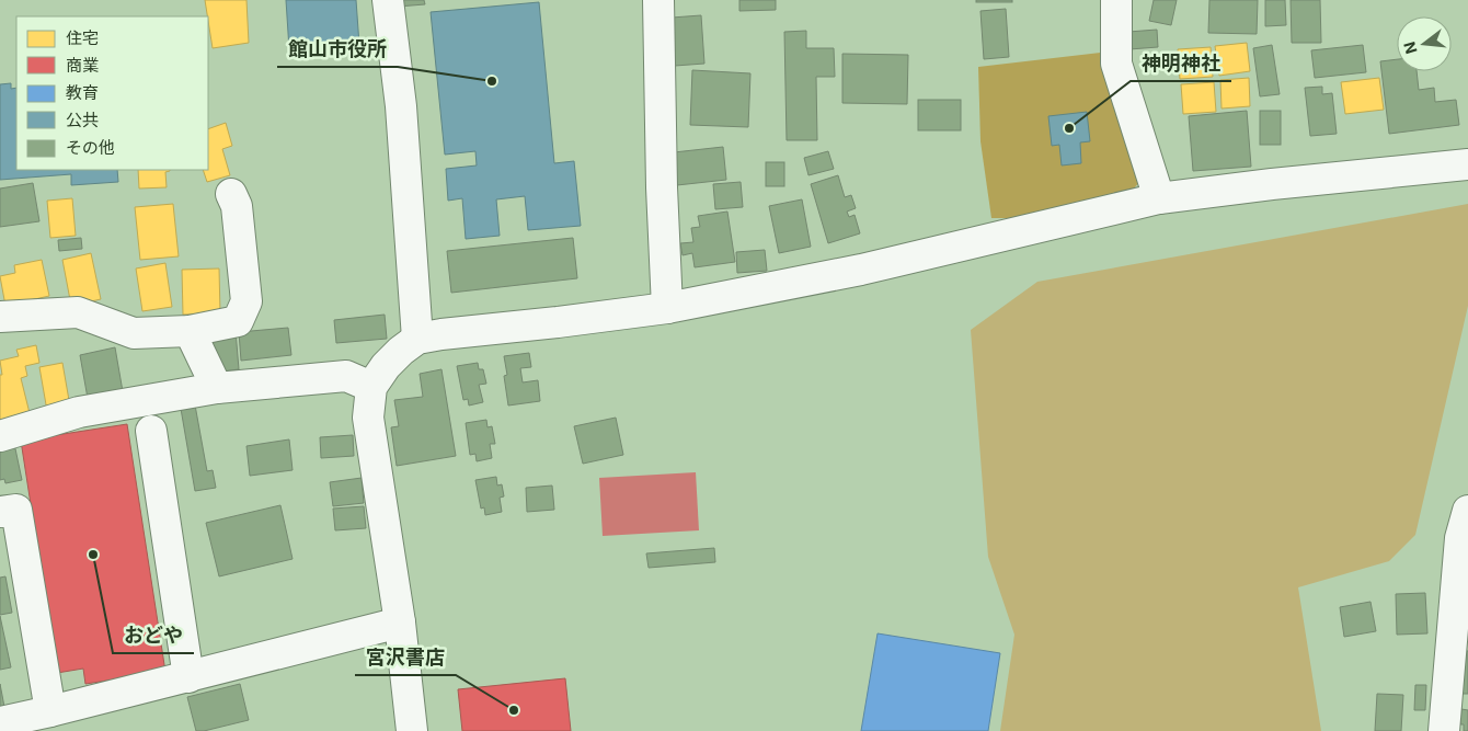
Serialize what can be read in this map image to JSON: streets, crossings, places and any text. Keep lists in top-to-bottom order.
{
  "places": [
    "館山市役所",
    "神明神社",
    "おどや",
    "宮沢書店"
  ],
  "legend": [
    "住宅",
    "商業",
    "教育",
    "公共",
    "その他"
  ],
  "north": "left"
}
